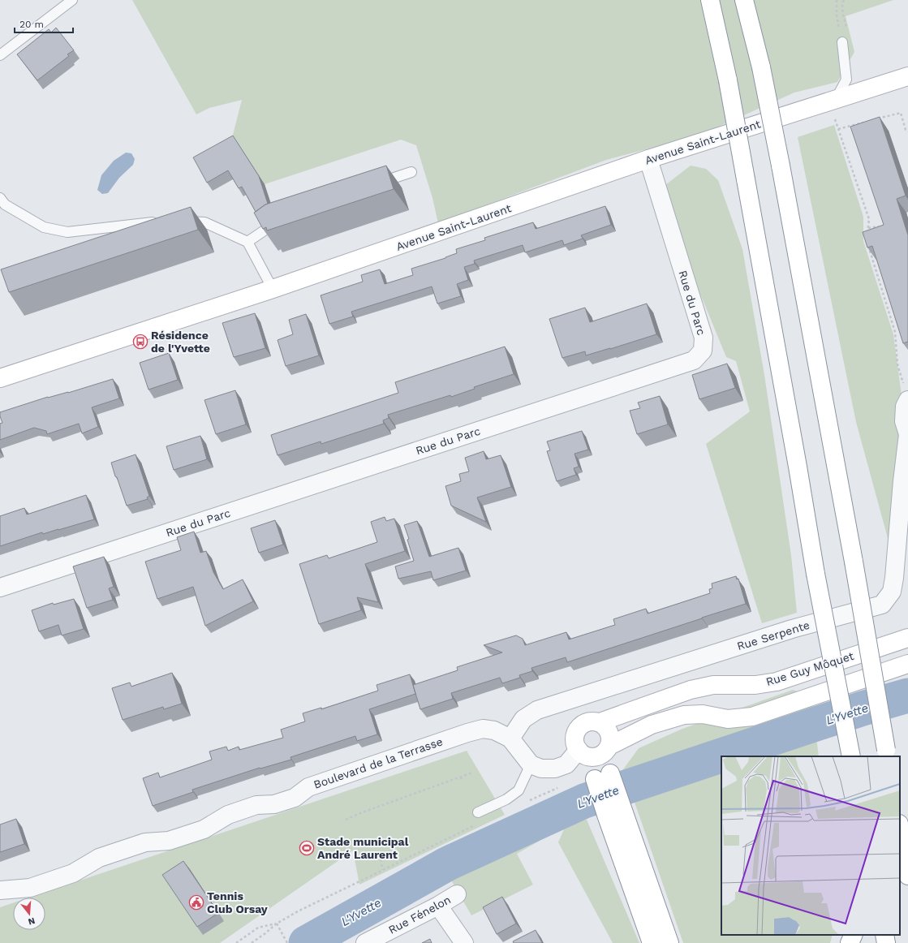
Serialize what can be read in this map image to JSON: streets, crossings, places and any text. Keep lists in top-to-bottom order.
{
  "streets": {
    "main road": ["Avenue Saint-Laurent", "Rue Guy Môquet"],
    "street": [
      "Rue du Parc",
      "Rue Serpente",
      "Boulevard de la Terrasse",
      "Rue Fénelon"
    ]
  },
  "crossings": [
    ["Avenue Saint-Laurent", "Rue du Parc"],
    ["Rue Serpente", "Boulevard de la Terrasse"]
  ],
  "water": ["L'Yvette"],
  "places": {
    "bus stop": ["Résidence de l'Yvette"],
    "sports": ["Stade municipal André Laurent"],
    "public building": ["Tennis Club Orsay"]
  },
  "scale_bar": "20 m",
  "north": "bottom"
}
